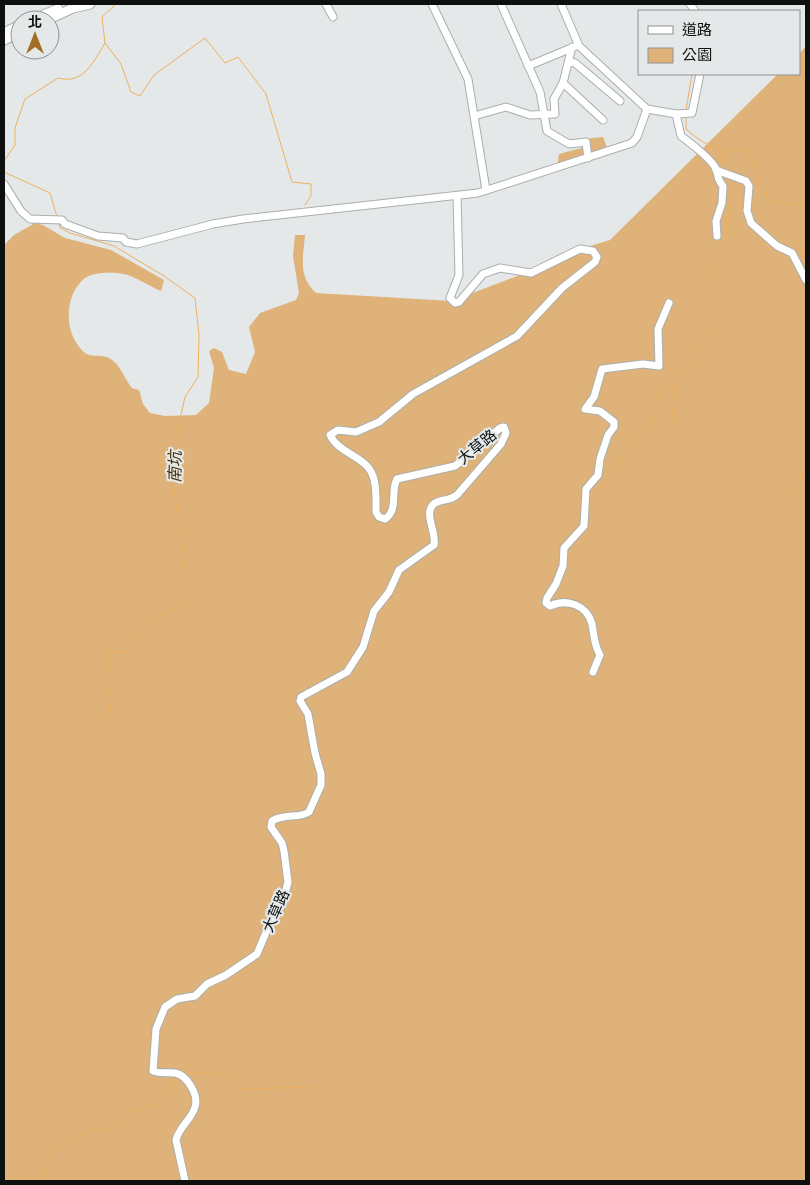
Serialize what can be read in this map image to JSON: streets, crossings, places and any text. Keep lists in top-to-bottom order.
{
  "streets": {
    "street": ["大草路"]
  },
  "water": ["南坑"],
  "legend": ["道路", "公園"],
  "north": "top"
}
